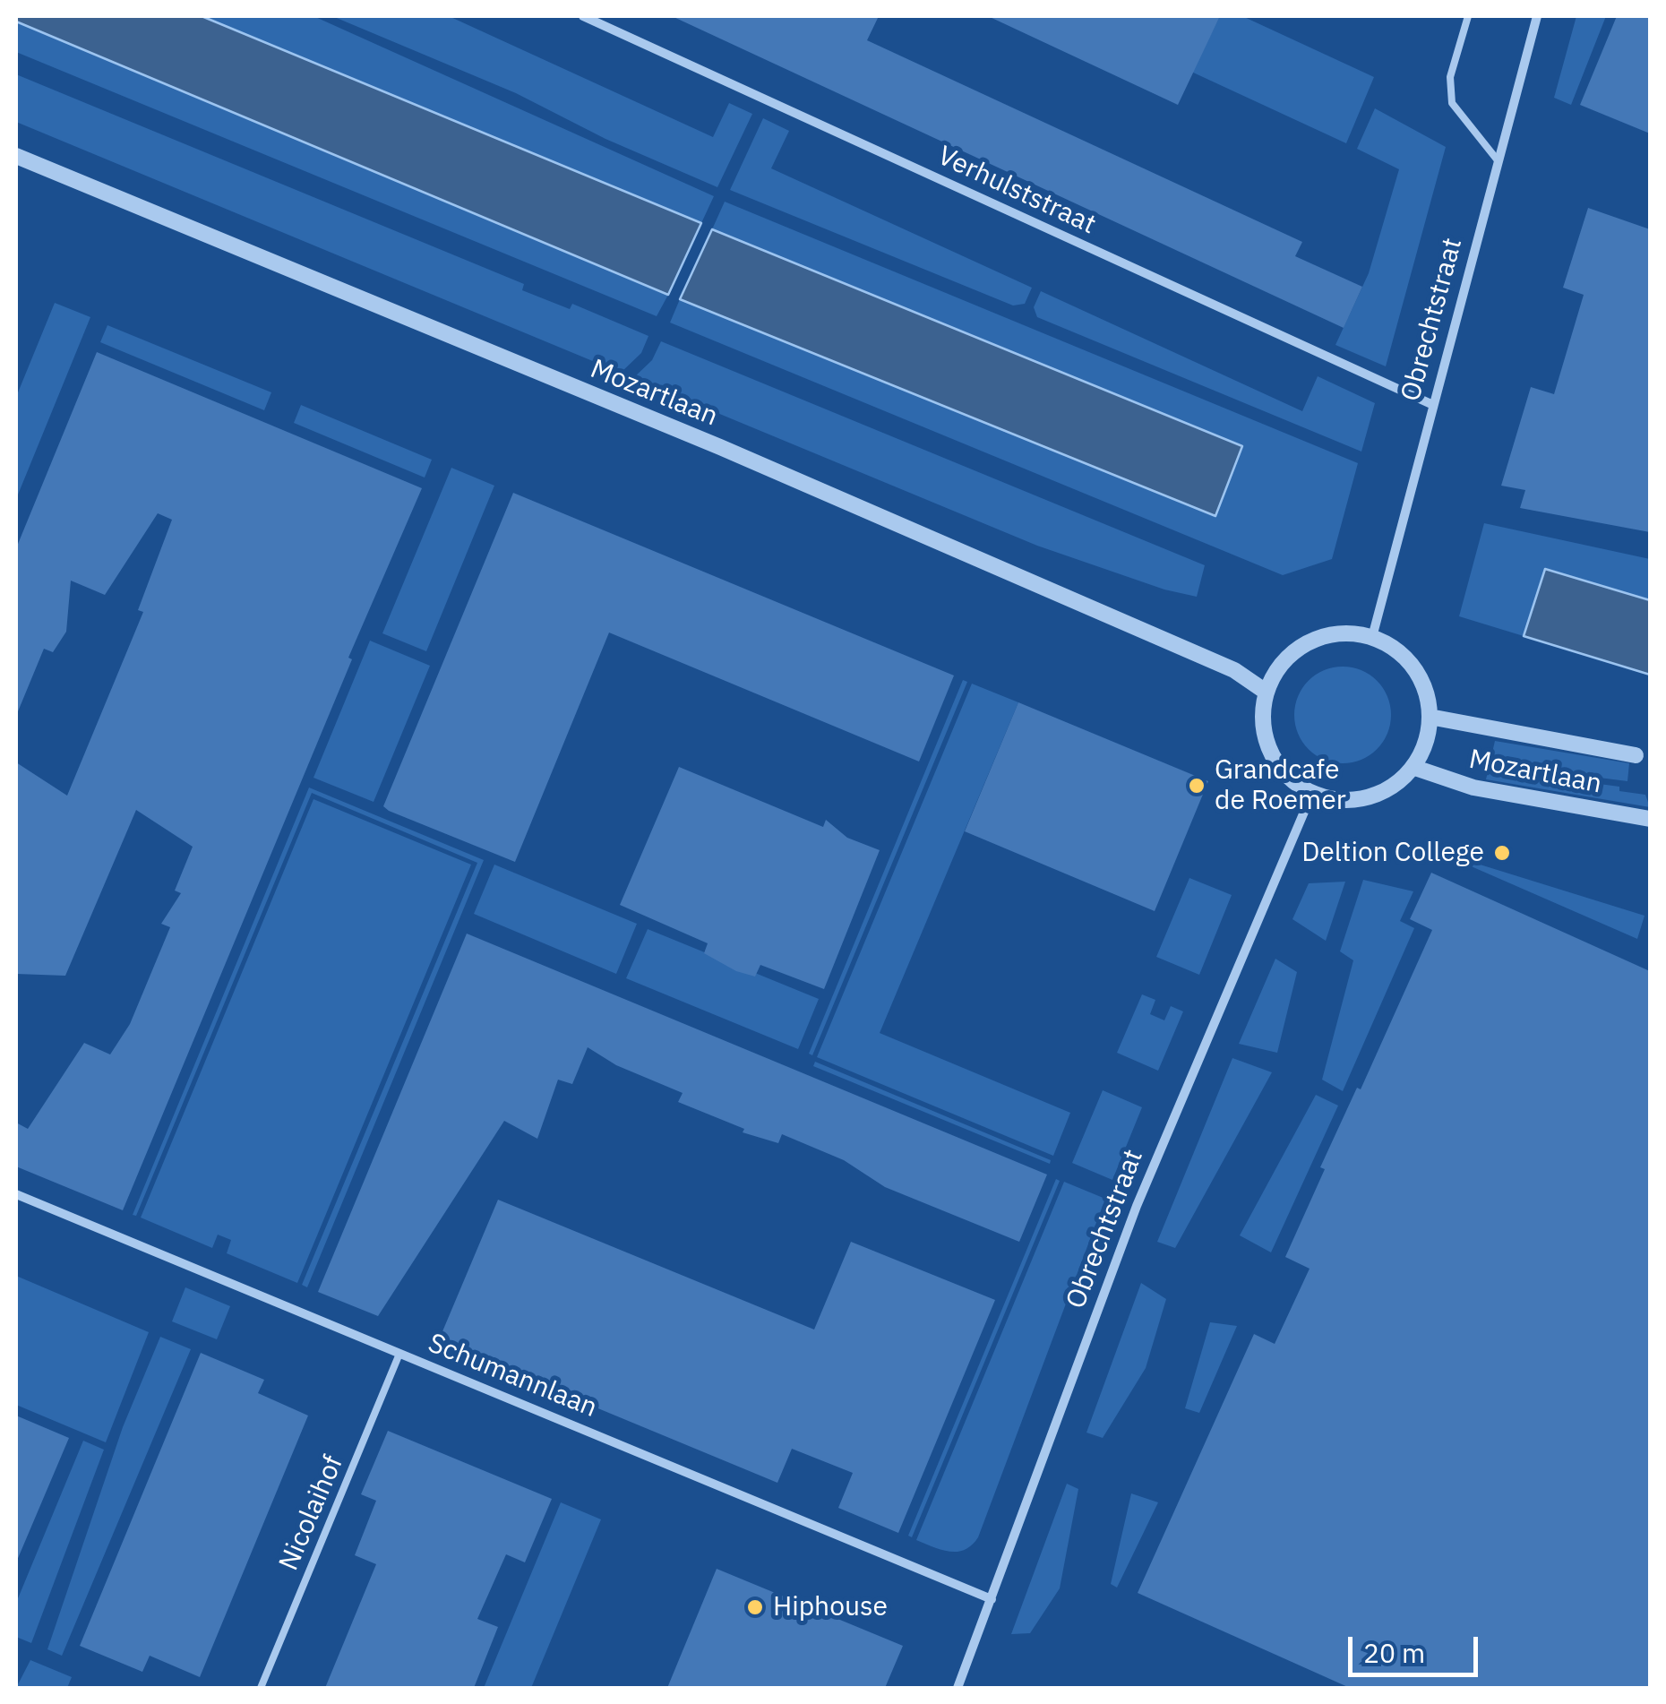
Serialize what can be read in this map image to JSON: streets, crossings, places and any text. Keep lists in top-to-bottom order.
{
  "streets": {
    "street": [
      "Verhulststraat",
      "Obrechtstraat",
      "Mozartlaan",
      "Schumannlaan"
    ],
    "lane": ["Nicolaihof"]
  },
  "crossings": [
    ["Verhulststraat", "Obrechtstraat"],
    ["Obrechtstraat", "Mozartlaan"],
    ["Obrechtstraat", "Schumannlaan"],
    ["Schumannlaan", "Nicolaihof"]
  ],
  "places": ["Grandcafe de Roemer", "Deltion College", "Hiphouse"],
  "scale_bar": "20 m"
}
